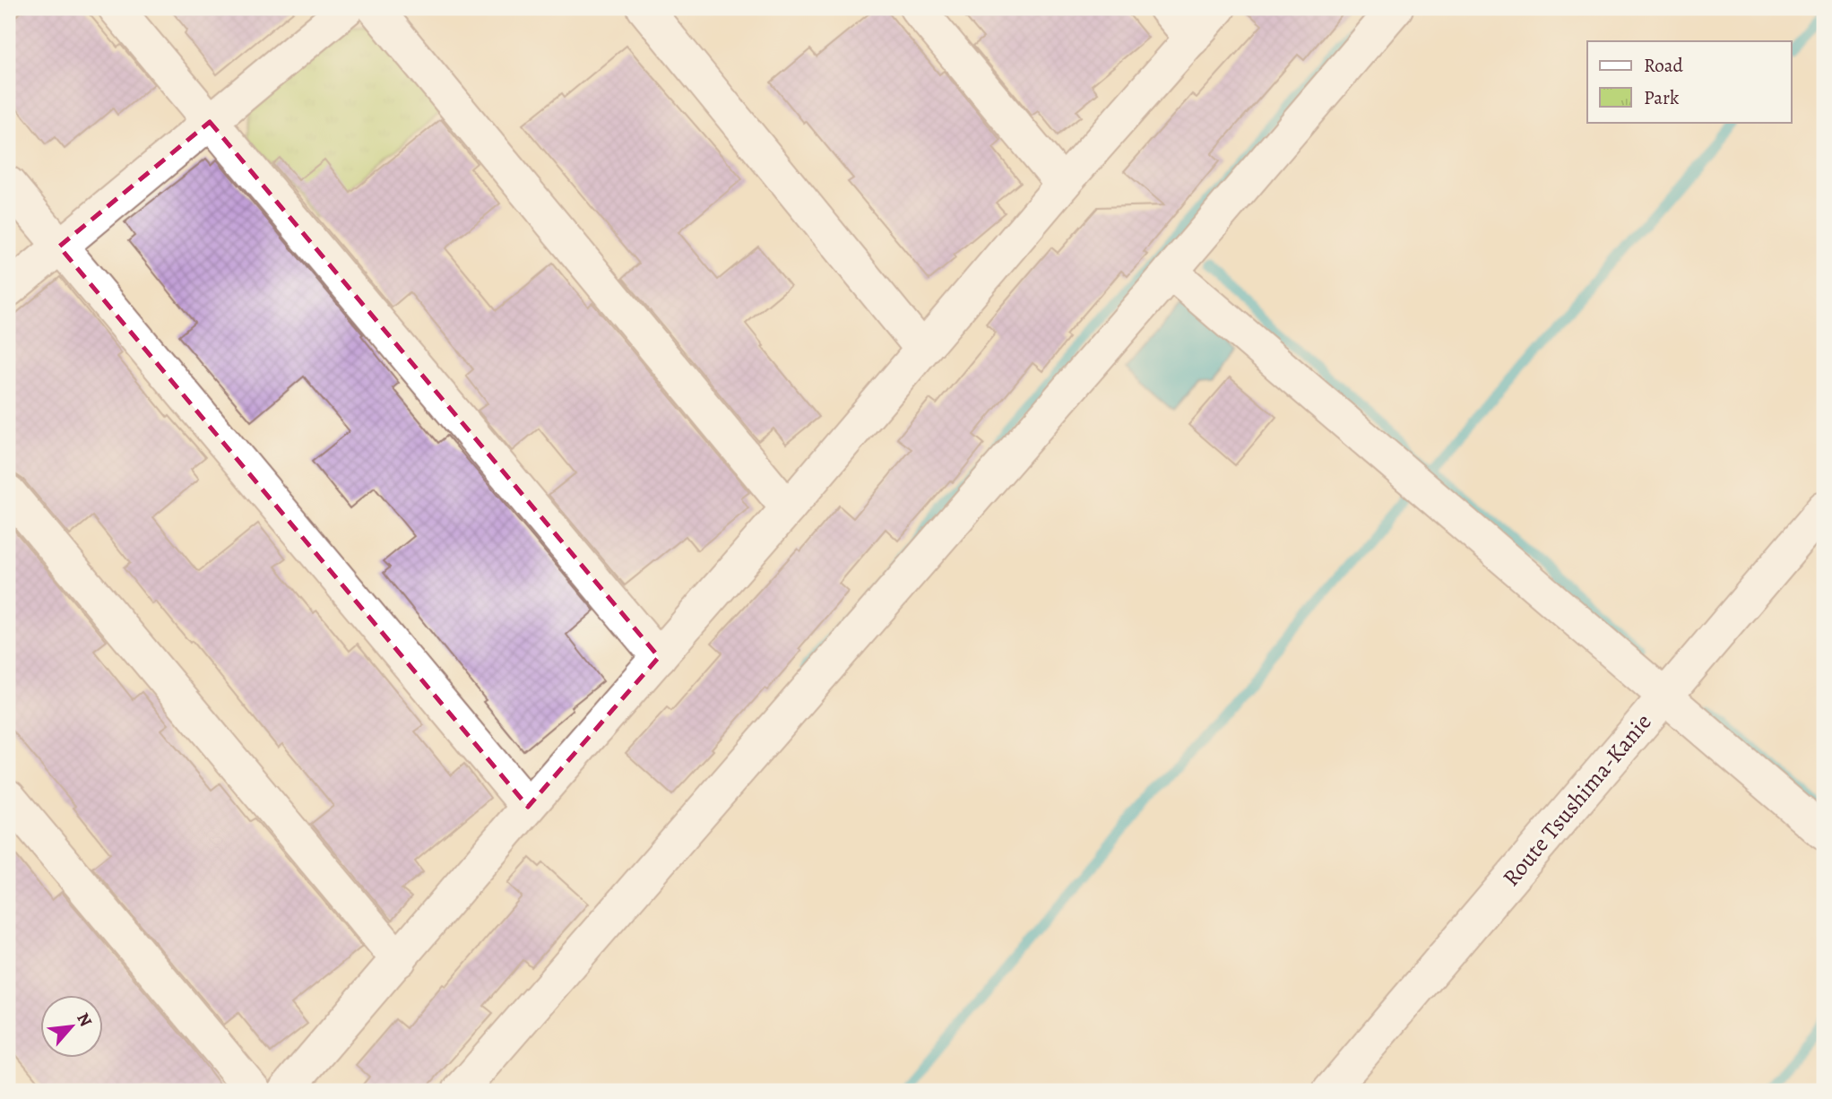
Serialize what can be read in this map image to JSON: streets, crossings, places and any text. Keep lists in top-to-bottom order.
{
  "streets": {
    "street": ["Route Tsushima-Kanie"]
  },
  "legend": ["Road", "Park"],
  "north": "top right"
}
